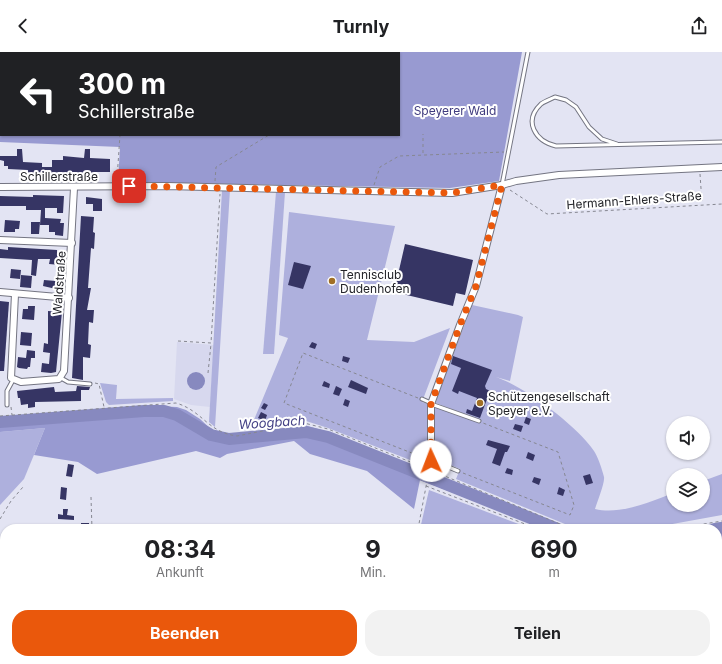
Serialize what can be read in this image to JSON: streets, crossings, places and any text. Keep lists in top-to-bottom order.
{
  "streets": {
    "street": ["Schillerstraße", "Waldstraße"],
    "path": ["Hermann-Ehlers-Straße"]
  },
  "crossings": [
    ["Schillerstraße", "Hermann-Ehlers-Straße"],
    ["Schillerstraße", "Waldstraße"]
  ],
  "water": ["Woogbach"],
  "parks": ["Speyerer Wald"],
  "places": ["Tennisclub Dudenhofen", "Schützengesellschaft Speyer e.V."],
  "page": {
    "header": "Turnly",
    "turn": ["300 m", "Schillerstraße"],
    "eta": [
      "08:34",
      "Ankunft",
      "9",
      "Min.",
      "690",
      "m"
    ],
    "buttons": ["Beenden", "Teilen"]
  }
}
